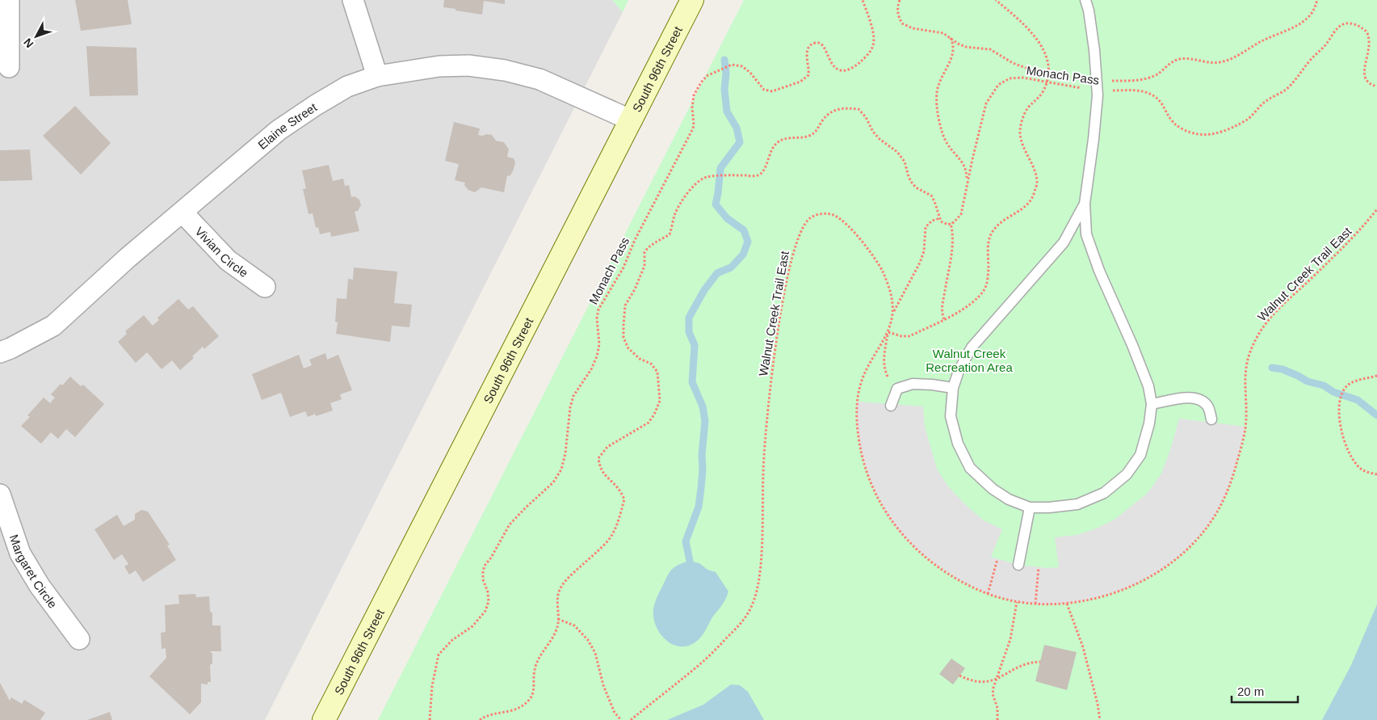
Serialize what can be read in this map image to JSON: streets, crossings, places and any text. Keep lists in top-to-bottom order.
{
  "streets": {
    "main road": ["South 96th Street"],
    "street": ["Elaine Street", "Vivian Circle", "Margaret Circle"],
    "path": ["Monach Pass", "Walnut Creek Trail East"]
  },
  "crossings": [
    ["South 96th Street", "Elaine Street"],
    ["Elaine Street", "Vivian Circle"]
  ],
  "parks": ["Walnut Creek Recreation Area"],
  "scale_bar": "20 m",
  "north": "bottom left"
}
